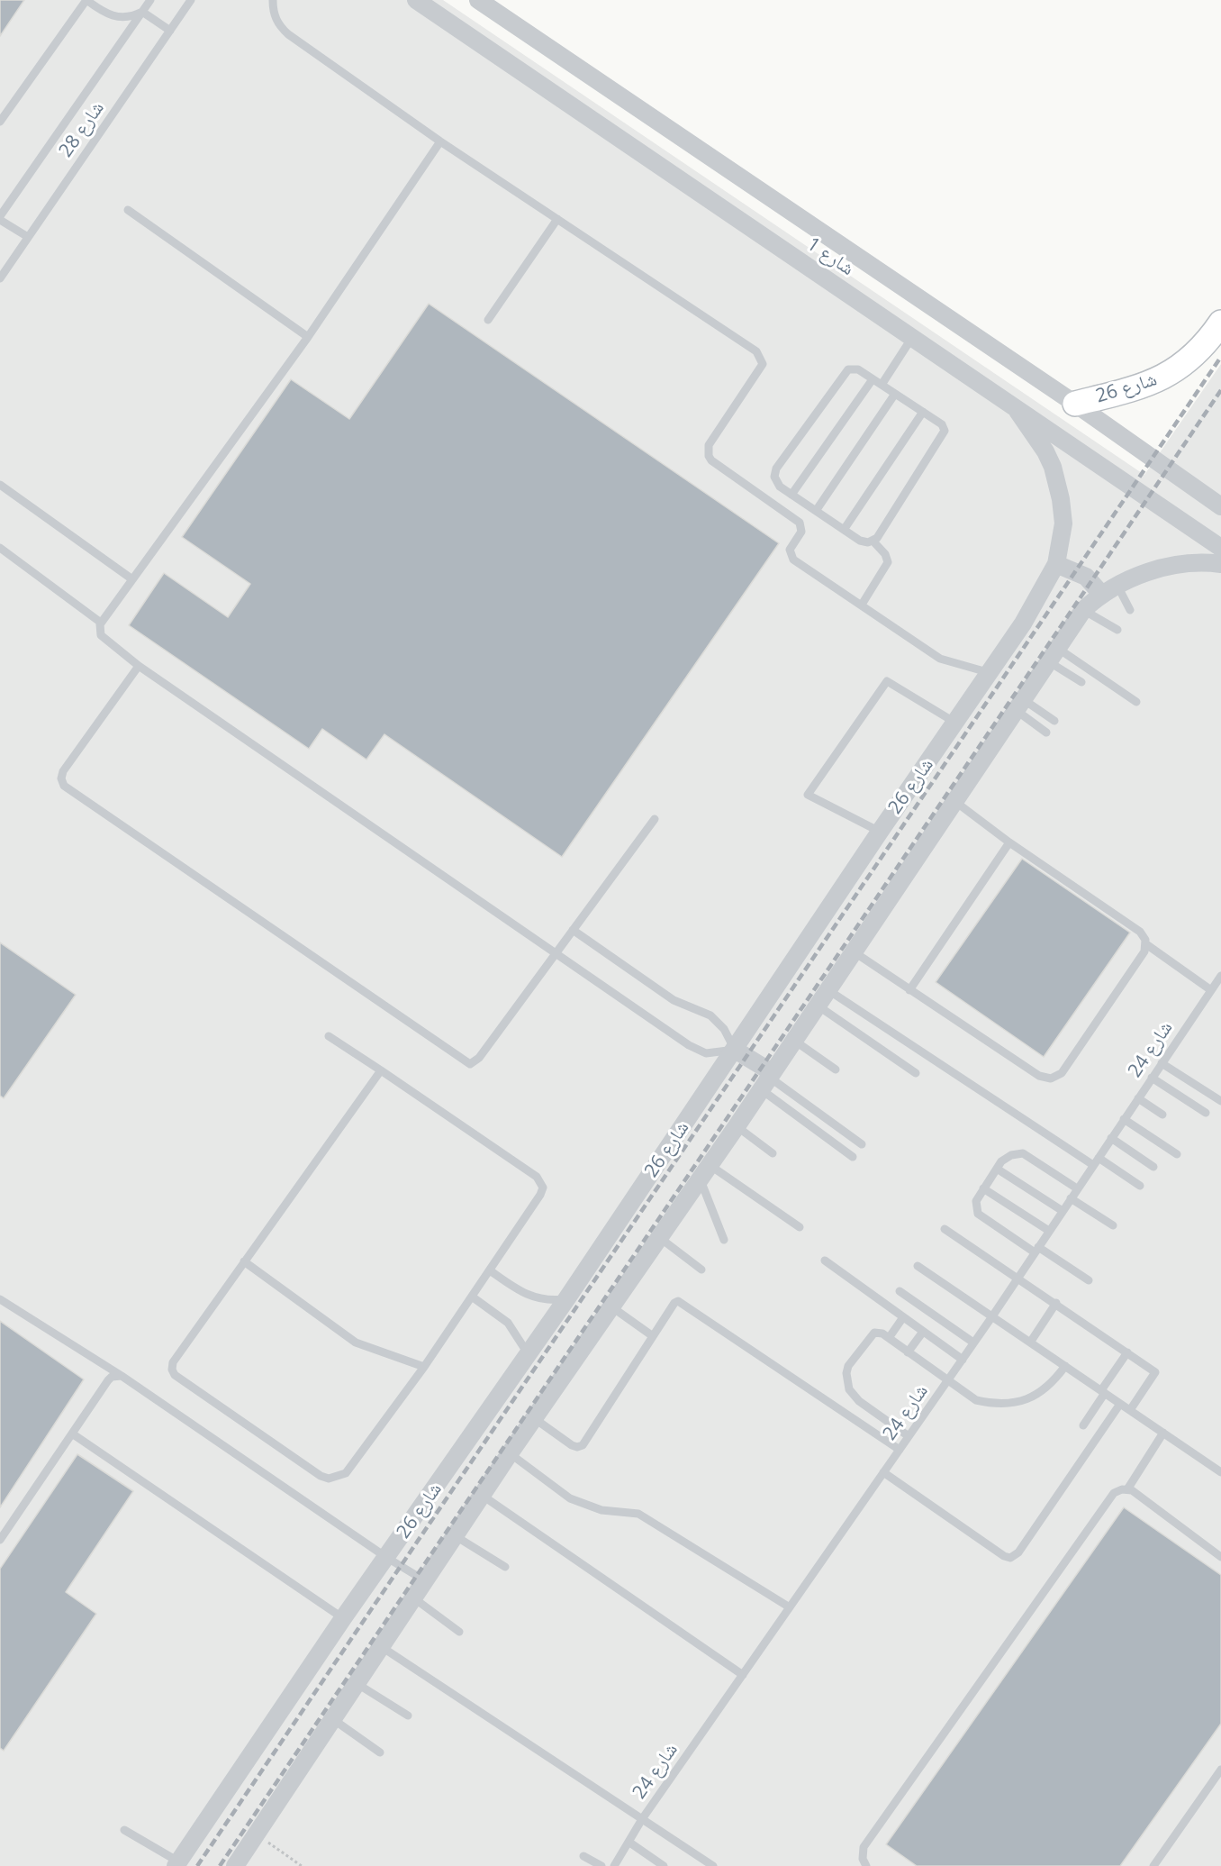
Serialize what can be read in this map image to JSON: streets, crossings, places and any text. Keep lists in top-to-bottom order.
{
  "streets": {
    "main road": ["شارع 26"],
    "street": ["شارع 1"],
    "lane": ["شارع 28", "شارع 24"]
  },
  "crossings": [
    ["شارع 1", "شارع 26"]
  ]
}
